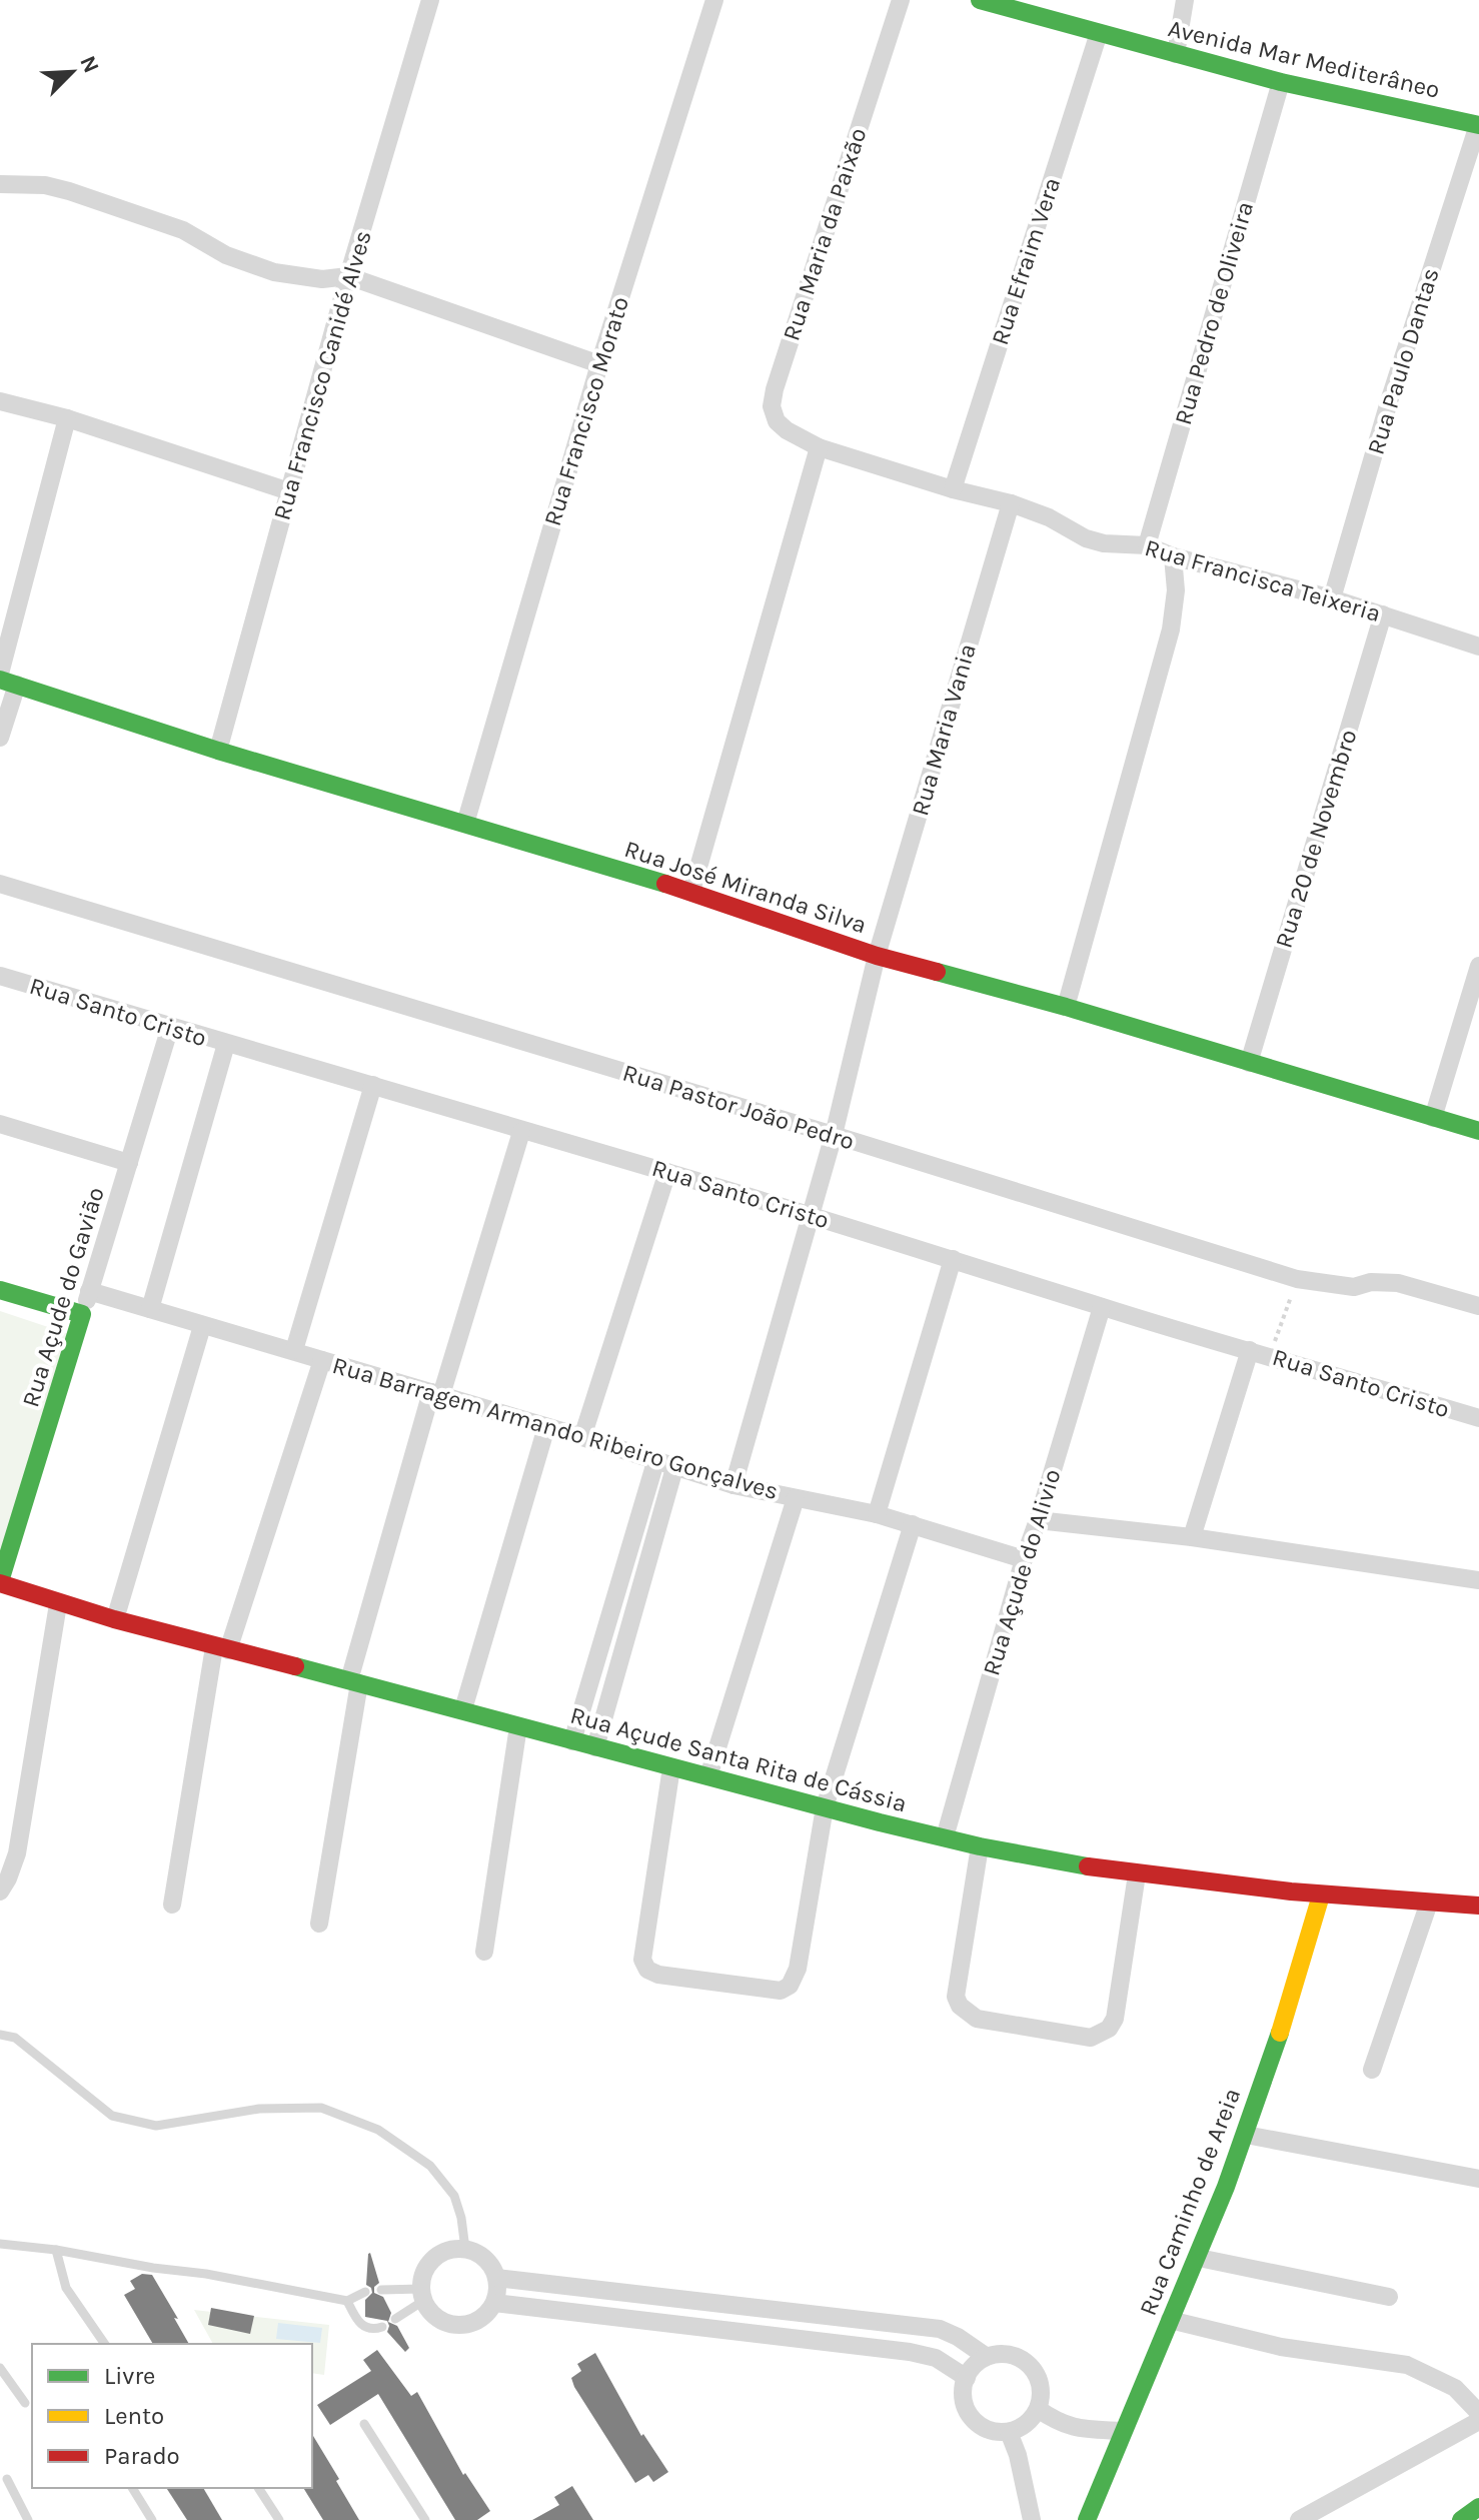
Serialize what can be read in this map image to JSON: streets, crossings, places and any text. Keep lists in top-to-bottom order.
{
  "streets": {
    "street": [
      "Avenida Mar Mediterâneo",
      "Rua Maria da Paixão",
      "Rua Efraim Vera",
      "Rua Pedro de Oliveira",
      "Rua Paulo Dantas",
      "Rua Francisco Canidé Alves",
      "Rua Francisco Morato",
      "Rua Francisca Teixeria",
      "Rua Maria Vania",
      "Rua 20 de Novembro",
      "Rua José Miranda Silva",
      "Rua Santo Cristo",
      "Rua Pastor João Pedro",
      "Rua Açude do Gavião",
      "Rua Barragem Armando Ribeiro Gonçalves",
      "Rua Açude do Alivio",
      "Rua Açude Santa Rita de Cássia",
      "Rua Caminho de Areia"
    ]
  },
  "crossings": [
    ["Avenida Mar Mediterâneo", "Rua Efraim Vera"],
    ["Avenida Mar Mediterâneo", "Rua Pedro de Oliveira"],
    ["Avenida Mar Mediterâneo", "Rua Paulo Dantas"],
    ["Rua Maria da Paixão", "Rua Francisca Teixeria"],
    ["Rua Efraim Vera", "Rua Francisca Teixeria"],
    ["Rua Pedro de Oliveira", "Rua Francisca Teixeria"],
    ["Rua Paulo Dantas", "Rua Francisca Teixeria"],
    ["Rua Francisco Canidé Alves", "Rua José Miranda Silva"],
    ["Rua Francisco Morato", "Rua José Miranda Silva"],
    ["Rua Francisca Teixeria", "Rua Maria Vania"],
    ["Rua Francisca Teixeria", "Rua 20 de Novembro"],
    ["Rua Maria Vania", "Rua José Miranda Silva"],
    ["Rua Maria Vania", "Rua Santo Cristo"],
    ["Rua Maria Vania", "Rua Pastor João Pedro"],
    ["Rua Maria Vania", "Rua Barragem Armando Ribeiro Gonçalves"],
    ["Rua 20 de Novembro", "Rua José Miranda Silva"],
    ["Rua Santo Cristo", "Rua Açude do Gavião"],
    ["Rua Santo Cristo", "Rua Açude do Alivio"],
    ["Rua Açude do Gavião", "Rua Barragem Armando Ribeiro Gonçalves"],
    ["Rua Açude do Gavião", "Rua Açude Santa Rita de Cássia"],
    ["Rua Barragem Armando Ribeiro Gonçalves", "Rua Açude do Alivio"],
    ["Rua Açude do Alivio", "Rua Açude Santa Rita de Cássia"],
    ["Rua Açude Santa Rita de Cássia", "Rua Caminho de Areia"]
  ],
  "legend": ["Livre", "Lento", "Parado"],
  "north": "top right"
}
